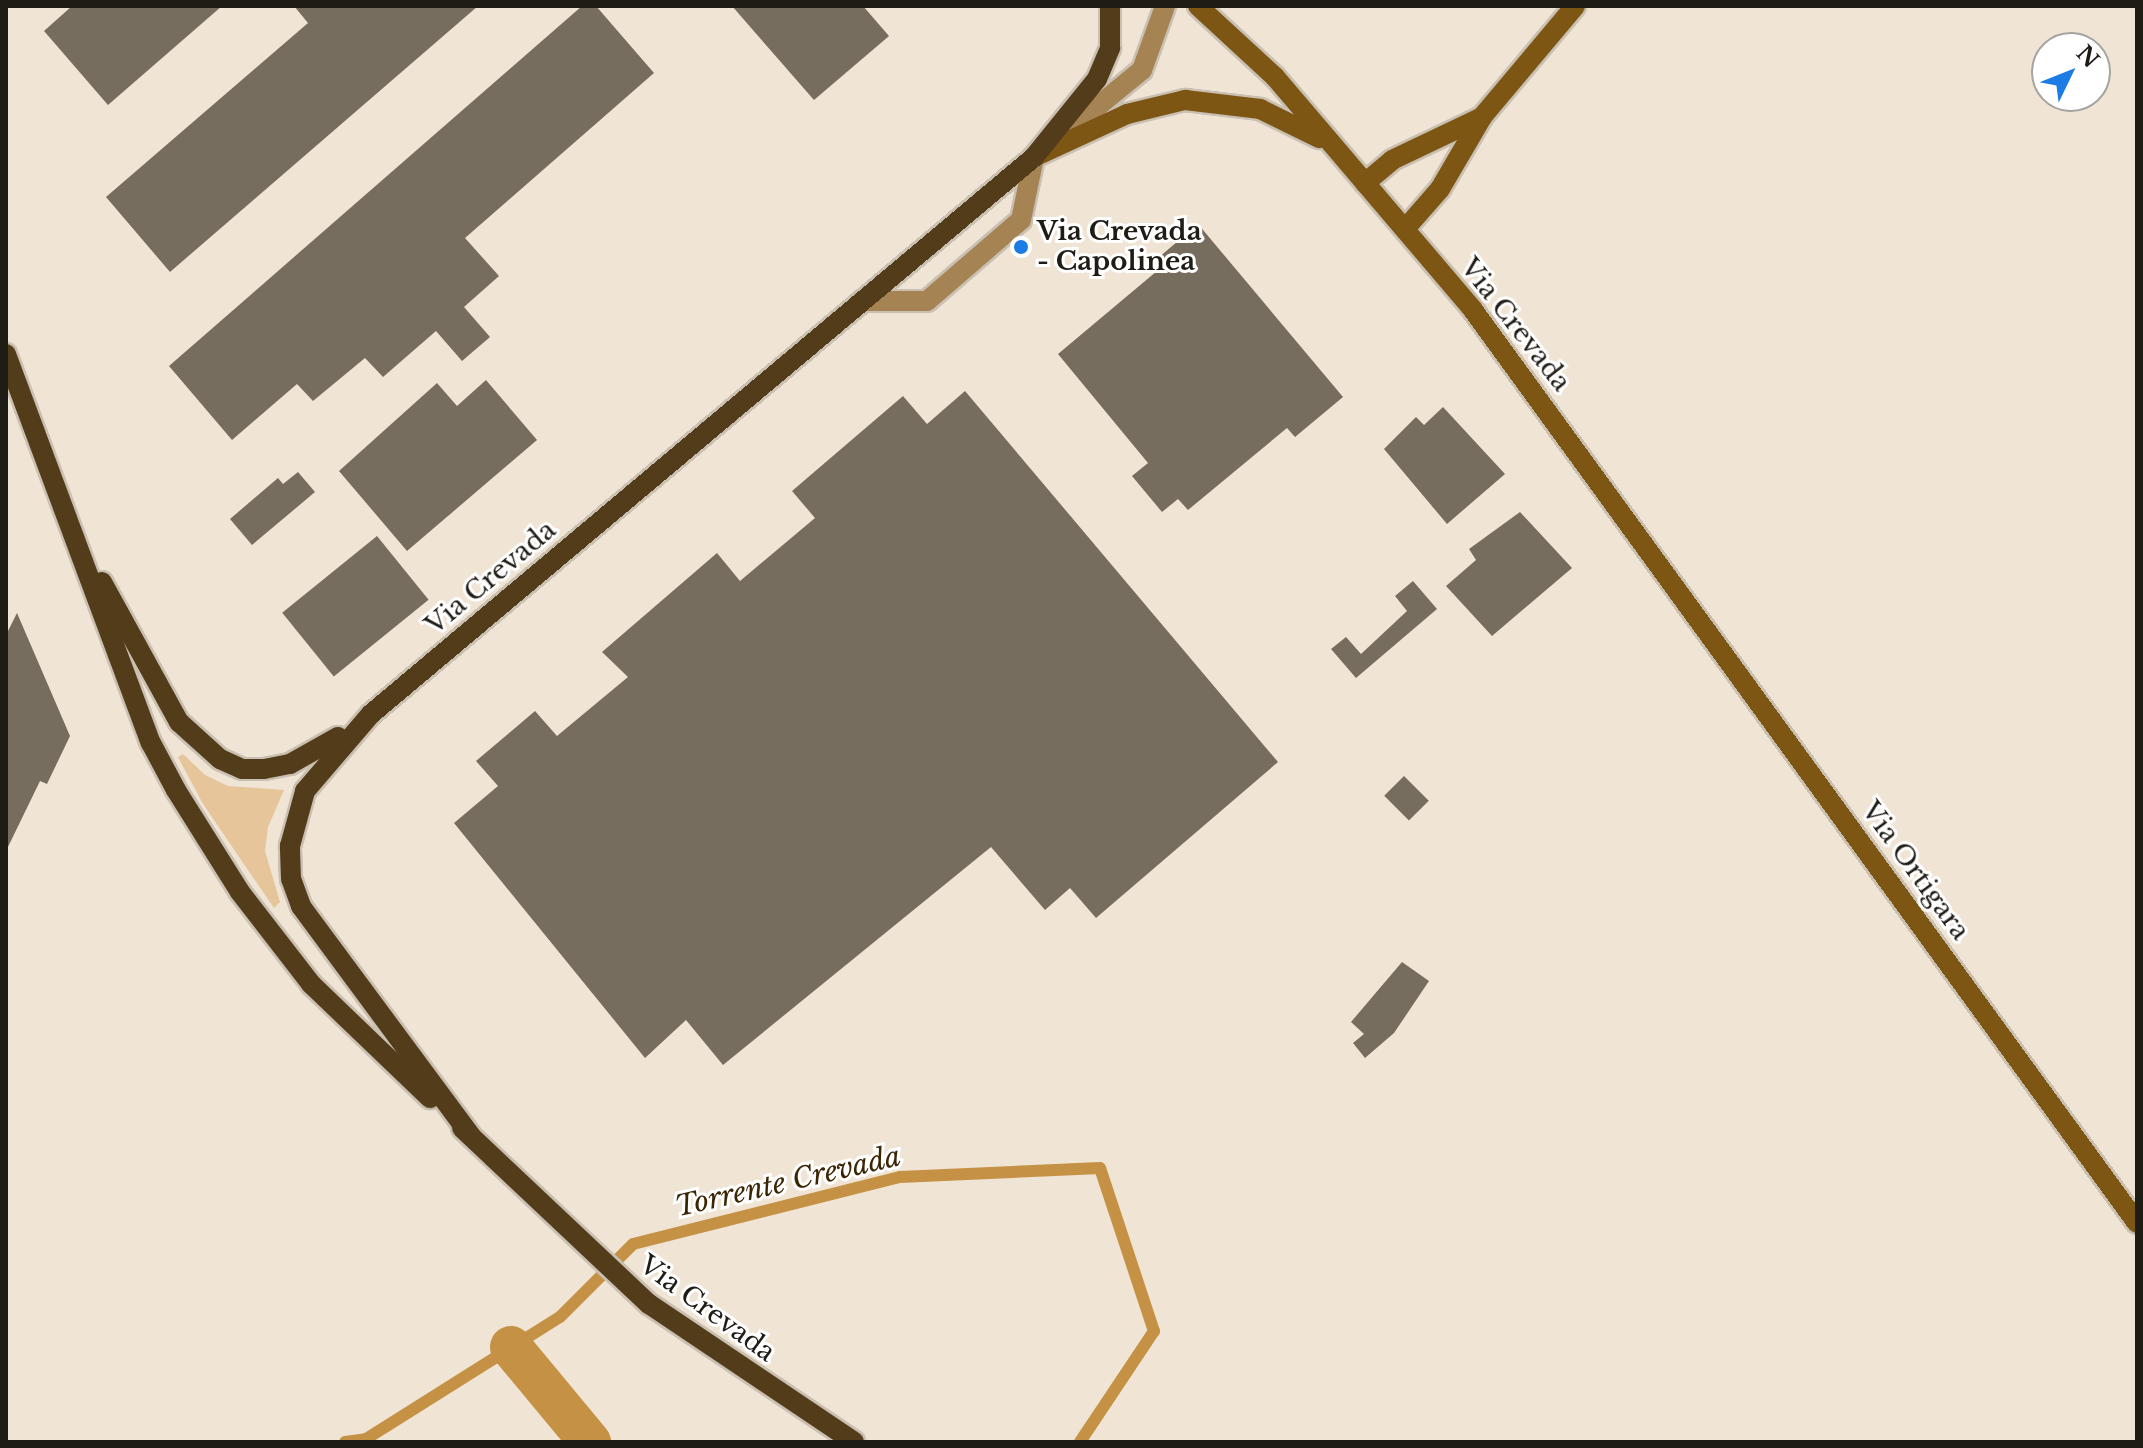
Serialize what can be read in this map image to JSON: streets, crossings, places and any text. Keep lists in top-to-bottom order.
{
  "streets": {
    "main road": ["Via Crevada", "Via Ortigara"]
  },
  "crossings": [
    ["Via Crevada", "Via Ortigara"]
  ],
  "water": ["Torrente Crevada"],
  "places": ["Via Crevada - Capolinea"],
  "north": "top right"
}
